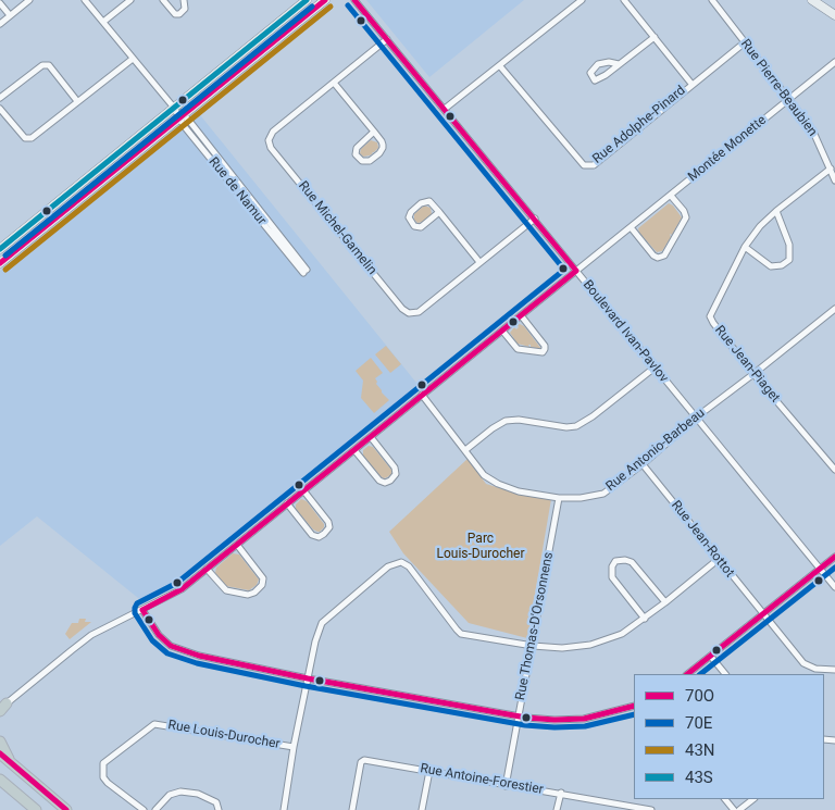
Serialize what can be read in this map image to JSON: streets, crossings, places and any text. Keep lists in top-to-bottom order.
{
  "streets": {
    "street": [
      "Rue Pierre-Beaubien",
      "Rue Adolphe-Pinard",
      "Montée Monette",
      "Rue de Namur",
      "Rue Michel-Gamelin",
      "Boulevard Ivan-Pavlov",
      "Rue Jean-Piaget",
      "Rue Antonio-Barbeau",
      "Rue Jean-Rottot",
      "Rue Thomas-D'Orsonnens",
      "Rue Louis-Durocher",
      "Rue Antoine-Forestier"
    ]
  },
  "crossings": [
    ["Rue Pierre-Beaubien", "Rue Adolphe-Pinard"],
    ["Rue Pierre-Beaubien", "Montée Monette"],
    ["Rue Pierre-Beaubien", "Rue Jean-Piaget"],
    ["Montée Monette", "Boulevard Ivan-Pavlov"],
    ["Montée Monette", "Rue Antonio-Barbeau"],
    ["Rue Michel-Gamelin", "Boulevard Ivan-Pavlov"],
    ["Boulevard Ivan-Pavlov", "Rue Antonio-Barbeau"],
    ["Rue Jean-Piaget", "Rue Antonio-Barbeau"],
    ["Rue Antonio-Barbeau", "Rue Jean-Rottot"],
    ["Rue Antonio-Barbeau", "Rue Thomas-D'Orsonnens"],
    ["Rue Jean-Rottot", "Rue Louis-Durocher"],
    ["Rue Thomas-D'Orsonnens", "Rue Louis-Durocher"],
    ["Rue Thomas-D'Orsonnens", "Rue Antoine-Forestier"]
  ],
  "parks": ["Parc Louis-Durocher"],
  "lines": [
    "transit line 70O",
    "transit line 43S",
    "transit line 70E",
    "transit line 43N"
  ],
  "legend": [
    "70O",
    "70E",
    "43N",
    "43S"
  ]
}
